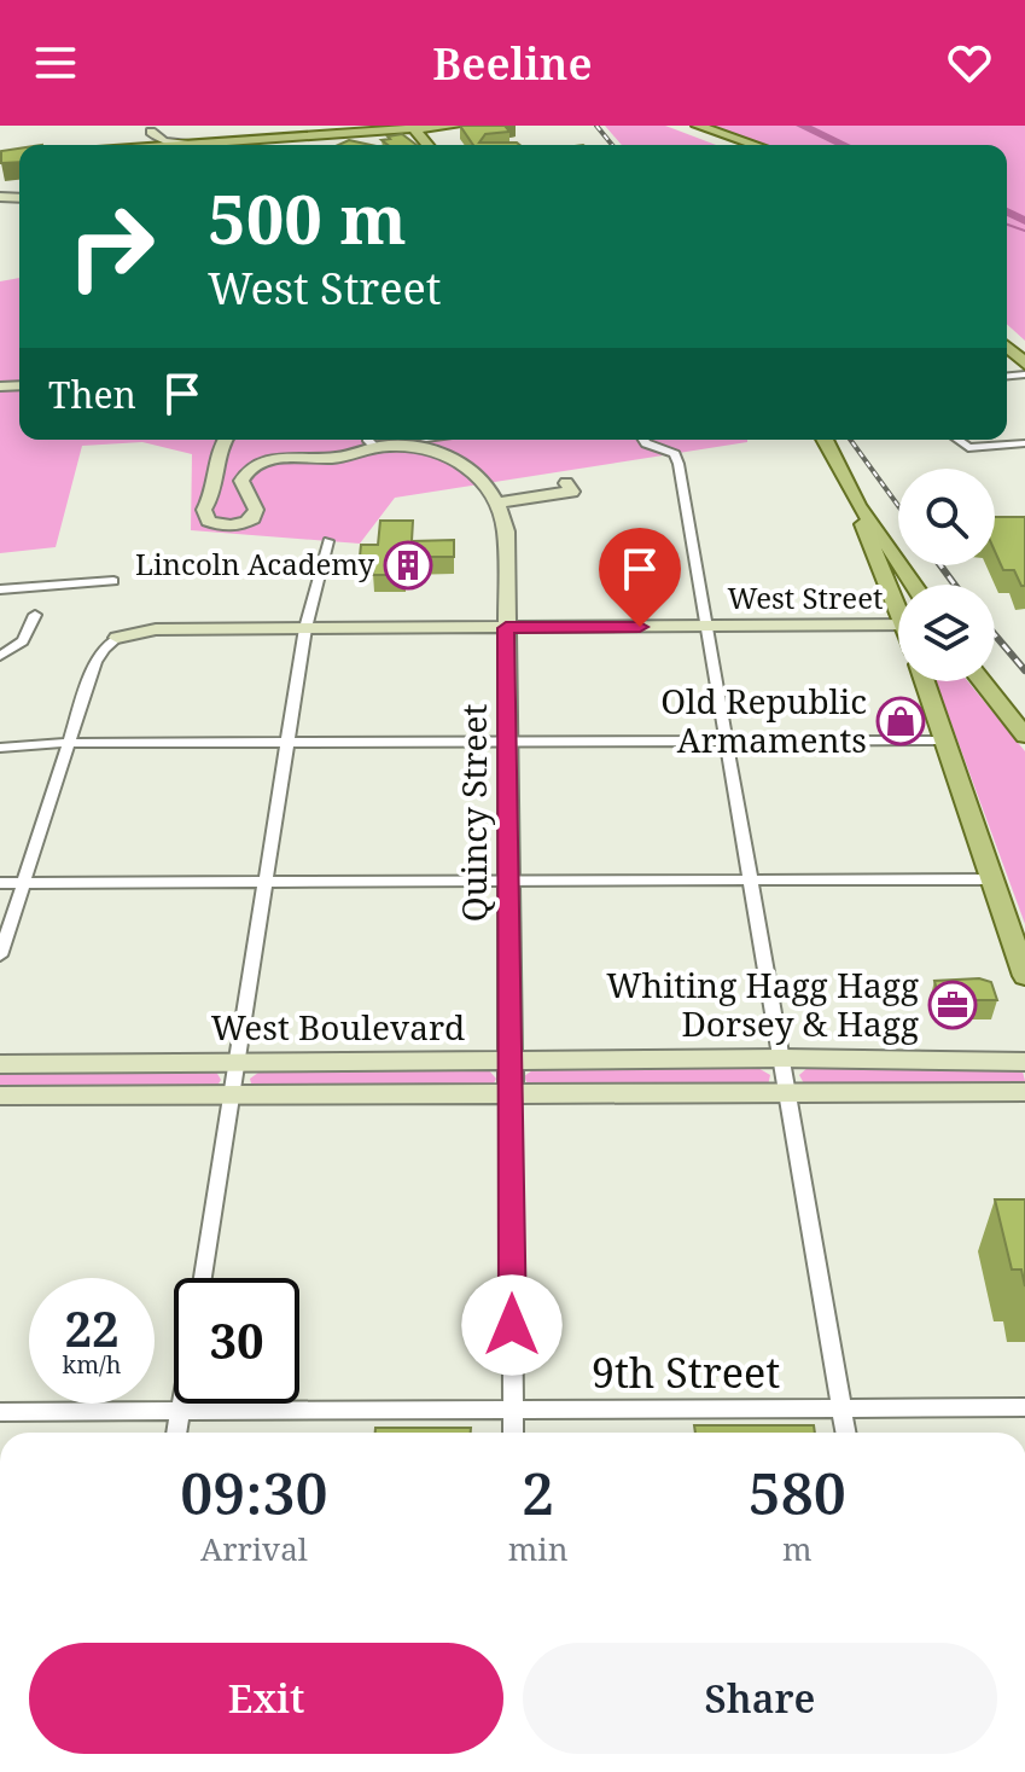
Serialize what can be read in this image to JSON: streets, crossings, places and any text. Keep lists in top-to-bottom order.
{
  "streets": {
    "street": [
      "West Street",
      "Quincy Street",
      "West Boulevard",
      "9th Street"
    ]
  },
  "crossings": [
    ["West Street", "Quincy Street"],
    ["Quincy Street", "West Boulevard"],
    ["Quincy Street", "9th Street"]
  ],
  "places": {
    "building": ["Lincoln Academy"],
    "shop": ["Old Republic Armaments"],
    "office": ["Whiting Hagg Hagg Dorsey & Hagg"]
  },
  "page": {
    "header": "Beeline",
    "turn": ["500 m", "West Street"],
    "then": "Then",
    "speed": "22 km/h",
    "limit": "30",
    "eta": [
      "09:30",
      "Arrival",
      "2",
      "min",
      "580",
      "m"
    ],
    "buttons": ["Exit", "Share"]
  }
}
